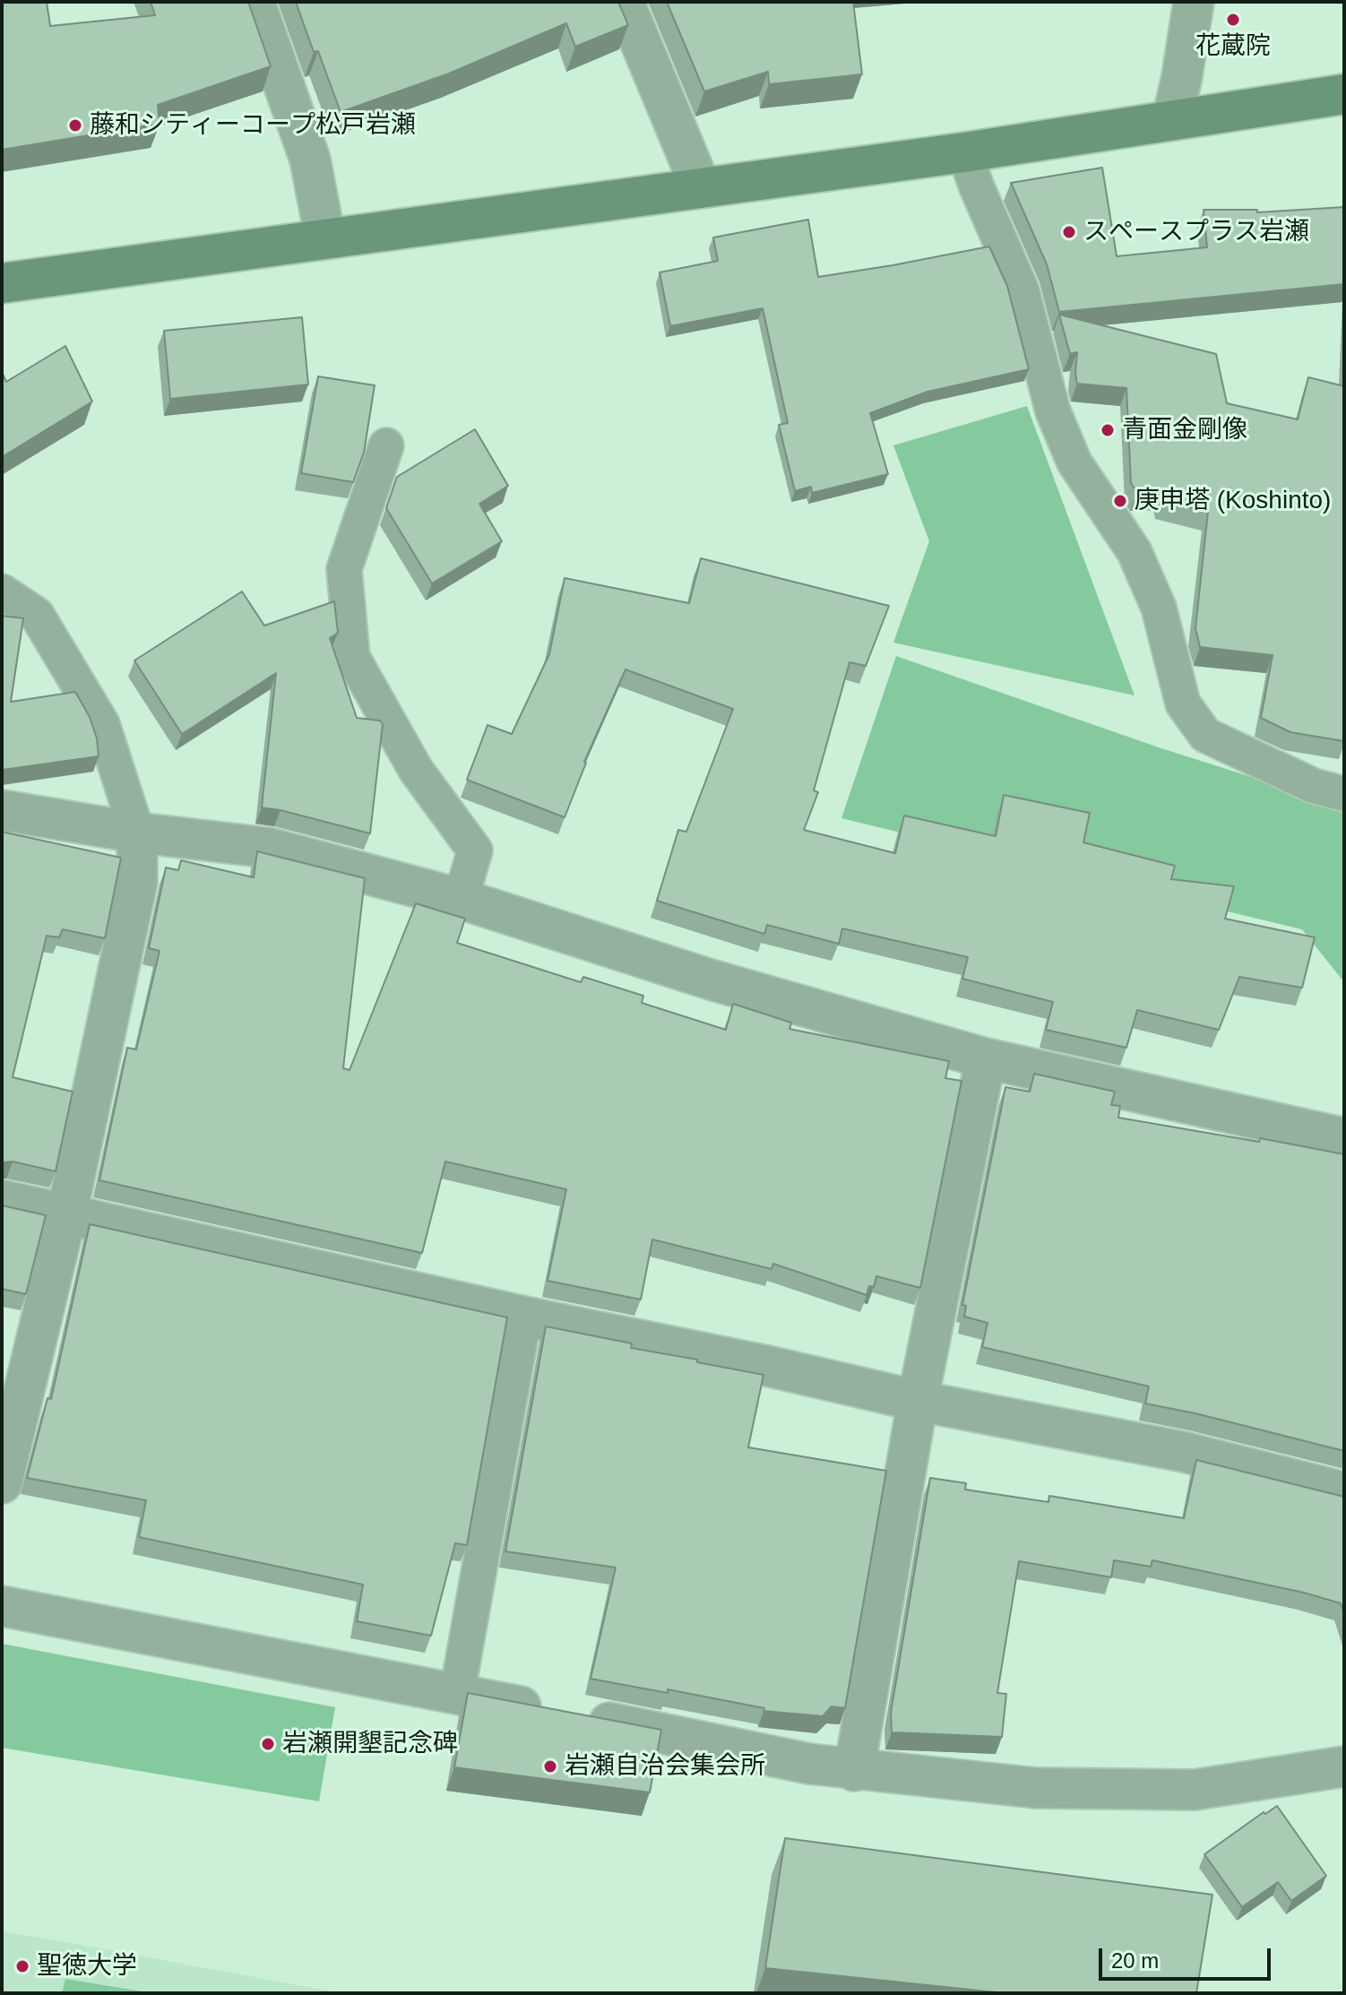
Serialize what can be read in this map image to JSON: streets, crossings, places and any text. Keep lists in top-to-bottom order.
{
  "places": [
    "花蔵院",
    "藤和シティーコープ松戸岩瀬",
    "スペースプラス岩瀬",
    "青面金剛像",
    "庚申塔 (Koshinto)",
    "岩瀬開墾記念碑",
    "岩瀬自治会集会所",
    "聖徳大学"
  ],
  "scale_bar": "20 m"
}
